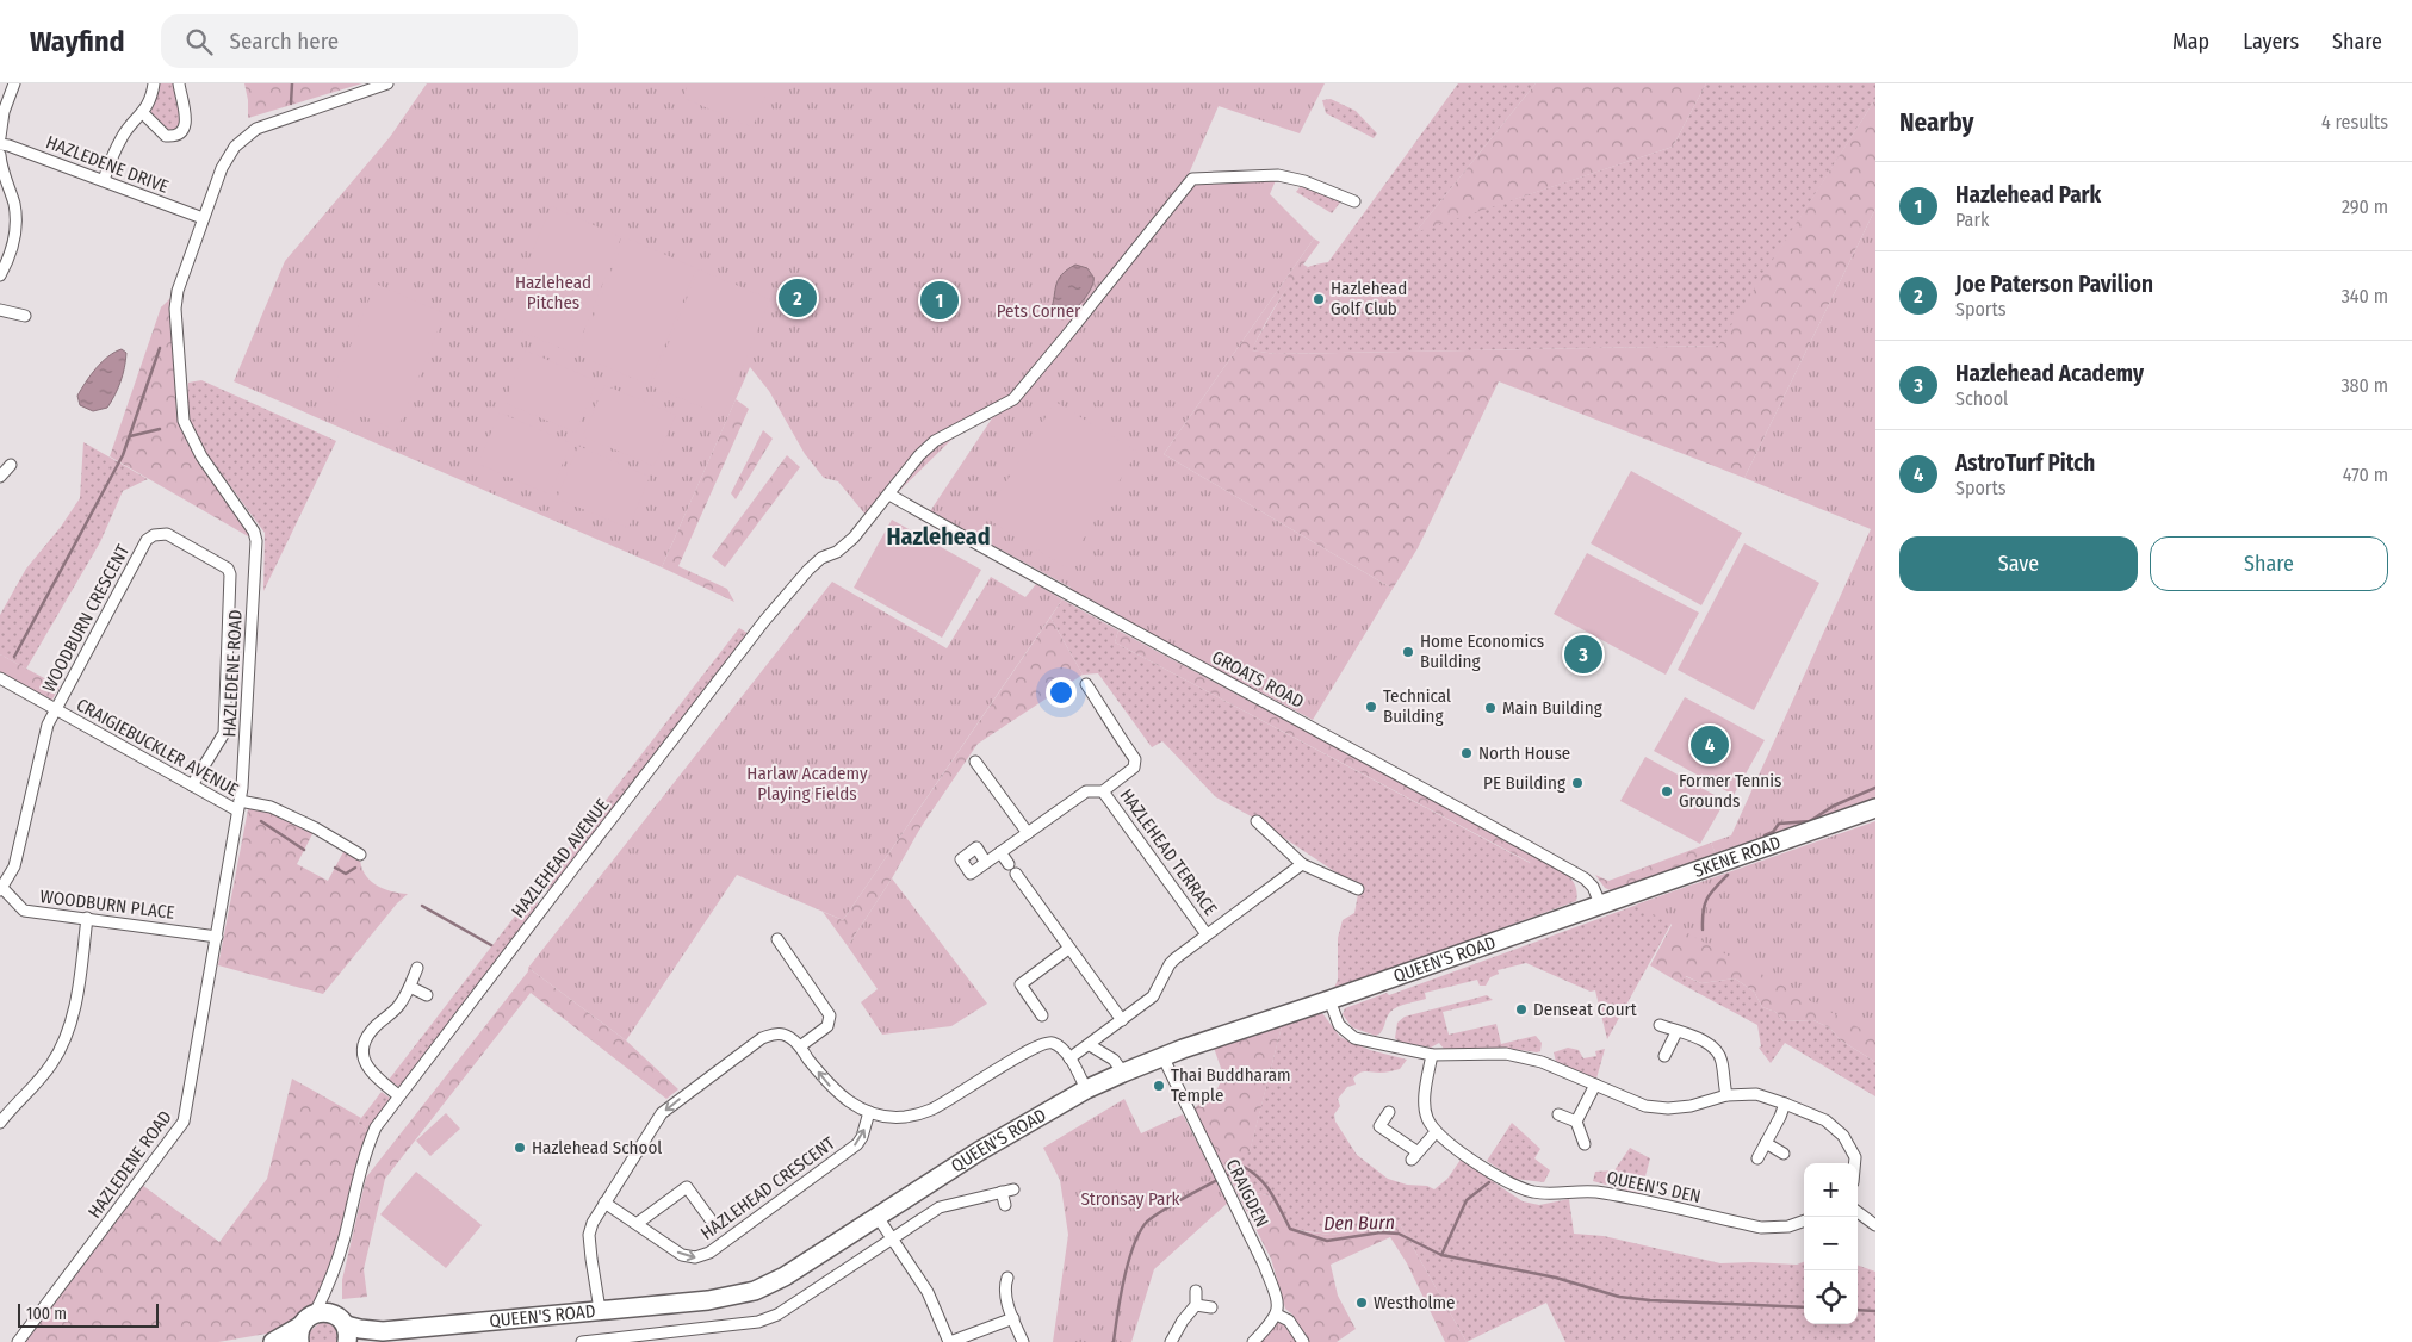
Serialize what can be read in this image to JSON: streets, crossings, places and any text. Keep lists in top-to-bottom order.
{
  "streets": {
    "main road": ["SKENE ROAD", "QUEEN'S ROAD"],
    "street": [
      "HAZLEDENE DRIVE",
      "WOODBURN CRESCENT",
      "HAZLEDENE ROAD",
      "GROATS ROAD",
      "CRAIGIEBUCKLER AVENUE",
      "HAZLEHEAD TERRACE",
      "HAZLEHEAD AVENUE",
      "WOODBURN PLACE",
      "QUEEN'S DEN",
      "HAZLEHEAD CRESCENT",
      "CRAIGDEN"
    ]
  },
  "crossings": [
    ["HAZLEDENE DRIVE", "HAZLEDENE ROAD"],
    ["WOODBURN CRESCENT", "CRAIGIEBUCKLER AVENUE"],
    ["HAZLEDENE ROAD", "CRAIGIEBUCKLER AVENUE"],
    ["HAZLEDENE ROAD", "WOODBURN PLACE"],
    ["GROATS ROAD", "SKENE ROAD"],
    ["GROATS ROAD", "HAZLEHEAD AVENUE"],
    ["GROATS ROAD", "QUEEN'S ROAD"],
    ["SKENE ROAD", "QUEEN'S ROAD"],
    ["HAZLEHEAD AVENUE", "QUEEN'S ROAD"],
    ["QUEEN'S ROAD", "CRAIGDEN"]
  ],
  "one_way": ["HAZLEHEAD CRESCENT"],
  "districts": ["Hazlehead"],
  "water": ["Den Burn"],
  "parks": [
    "Hazlehead Pitches",
    "Pets Corner",
    "Harlaw Academy Playing Fields",
    "Stronsay Park"
  ],
  "places": [
    "Hazlehead Golf Club",
    "Home Economics Building",
    "Technical Building",
    "Main Building",
    "North House",
    "PE Building",
    "Former Tennis Grounds",
    "Denseat Court",
    "Thai Buddharam Temple",
    "Hazlehead School",
    "Westholme"
  ],
  "scale_bar": "100 m",
  "page": {
    "header": "Wayfind",
    "search": "Search here",
    "nav": ["Map", "Layers", "Share"],
    "heading": ["Nearby", "4 results"],
    "list": [
      {
        "mark": "1",
        "name": "Hazlehead Park",
        "note": "Park",
        "value": "290 m"
      },
      {
        "mark": "2",
        "name": "Joe Paterson Pavilion",
        "note": "Sports",
        "value": "340 m"
      },
      {
        "mark": "3",
        "name": "Hazlehead Academy",
        "note": "School",
        "value": "380 m"
      },
      {
        "mark": "4",
        "name": "AstroTurf Pitch",
        "note": "Sports",
        "value": "470 m"
      }
    ],
    "pins": [
      "2",
      "1",
      "3",
      "4"
    ],
    "buttons": ["Save", "Share"],
    "map_buttons": ["+", "−"],
    "scale": "100 m"
  }
}
